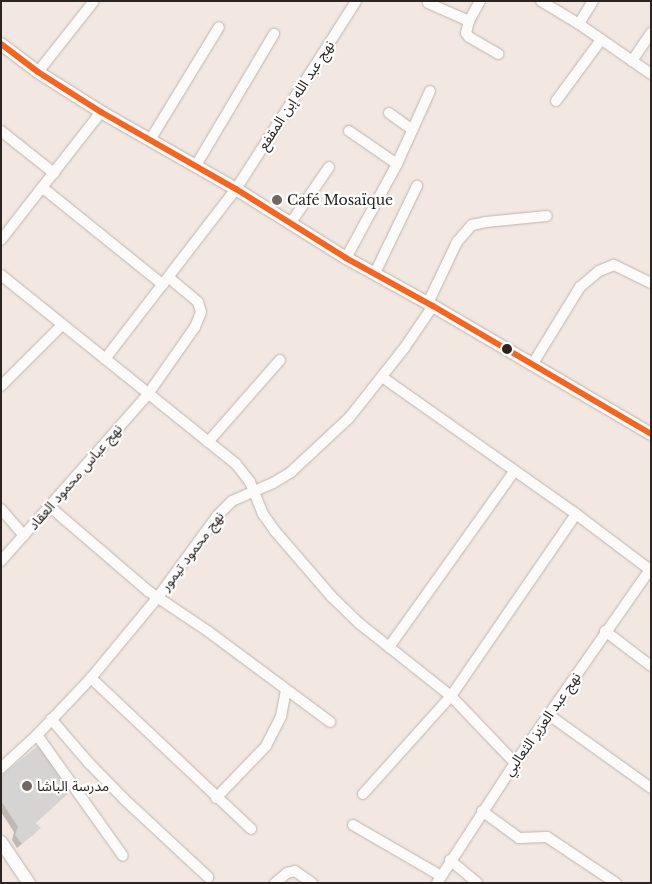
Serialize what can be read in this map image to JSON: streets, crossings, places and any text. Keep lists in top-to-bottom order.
{
  "streets": {
    "street": [
      "نهج عبد الله إبن المقفع",
      "نهج عباس محمود العقاد",
      "نهج محمود تيمور",
      "نهج عبد العزيز الثعالبي"
    ]
  },
  "crossings": [
    ["نهج عبد الله إبن المقفع", "نهج عباس محمود العقاد"]
  ],
  "places": ["Café Mosaïque", "مدرسة الباشا"]
}
